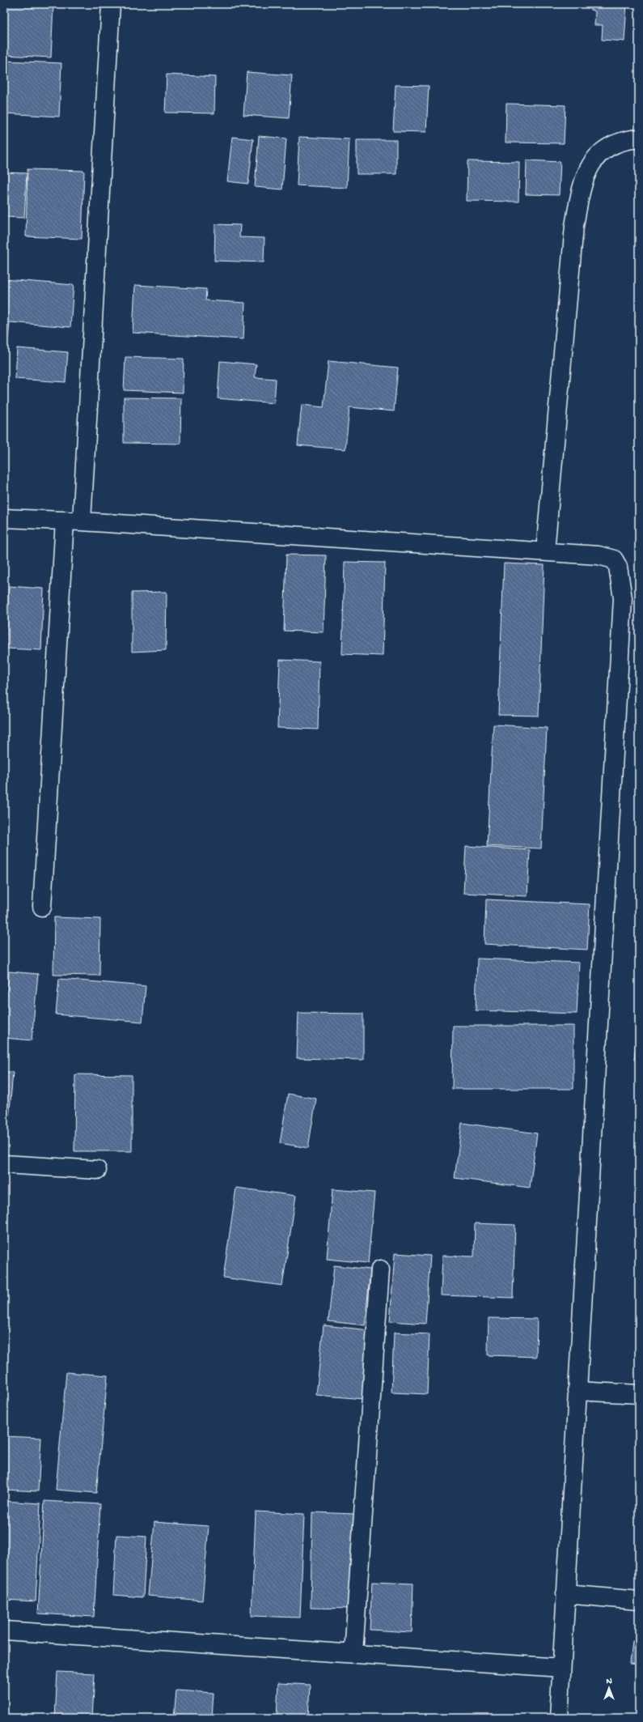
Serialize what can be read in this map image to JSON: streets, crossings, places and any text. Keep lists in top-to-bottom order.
{
  "north": "top"
}
